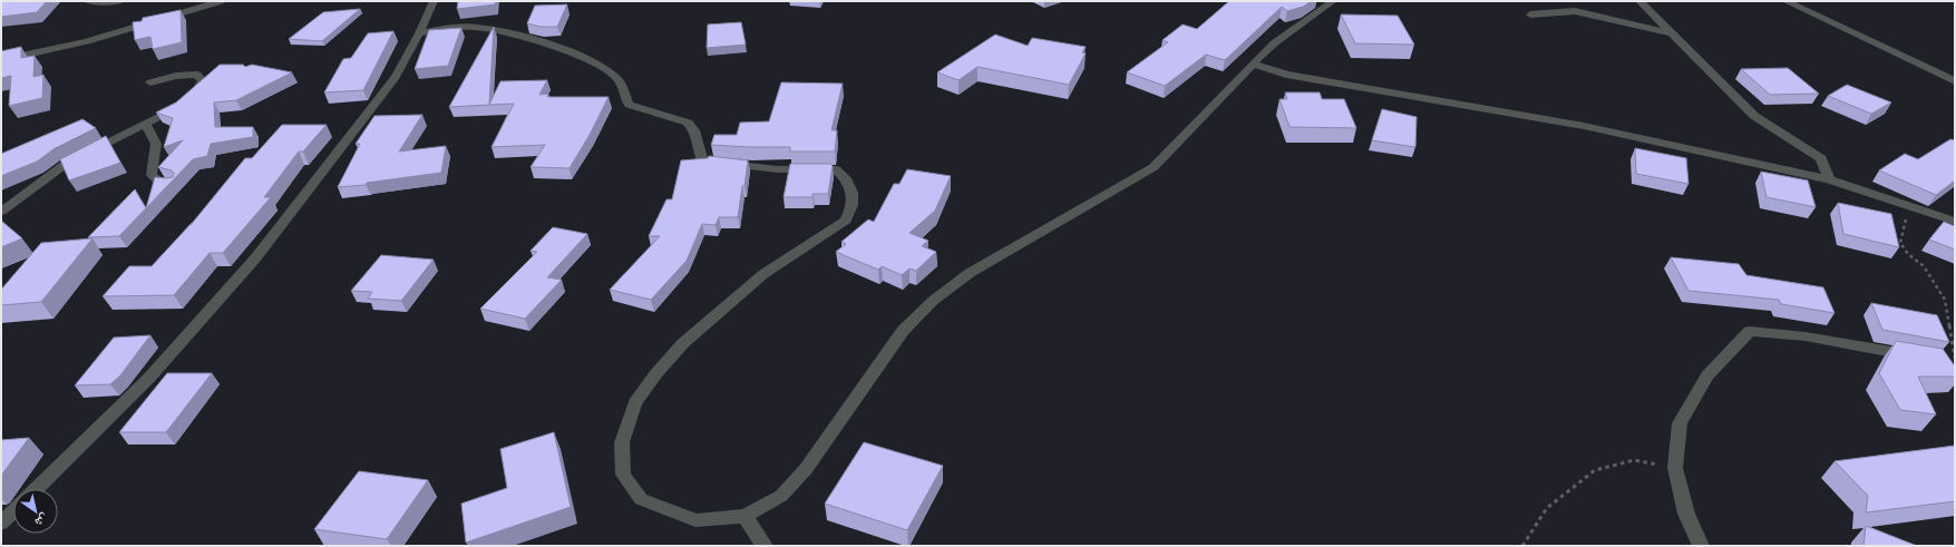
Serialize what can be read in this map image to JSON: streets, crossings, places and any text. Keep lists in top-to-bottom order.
{
  "north": "bottom right"
}
